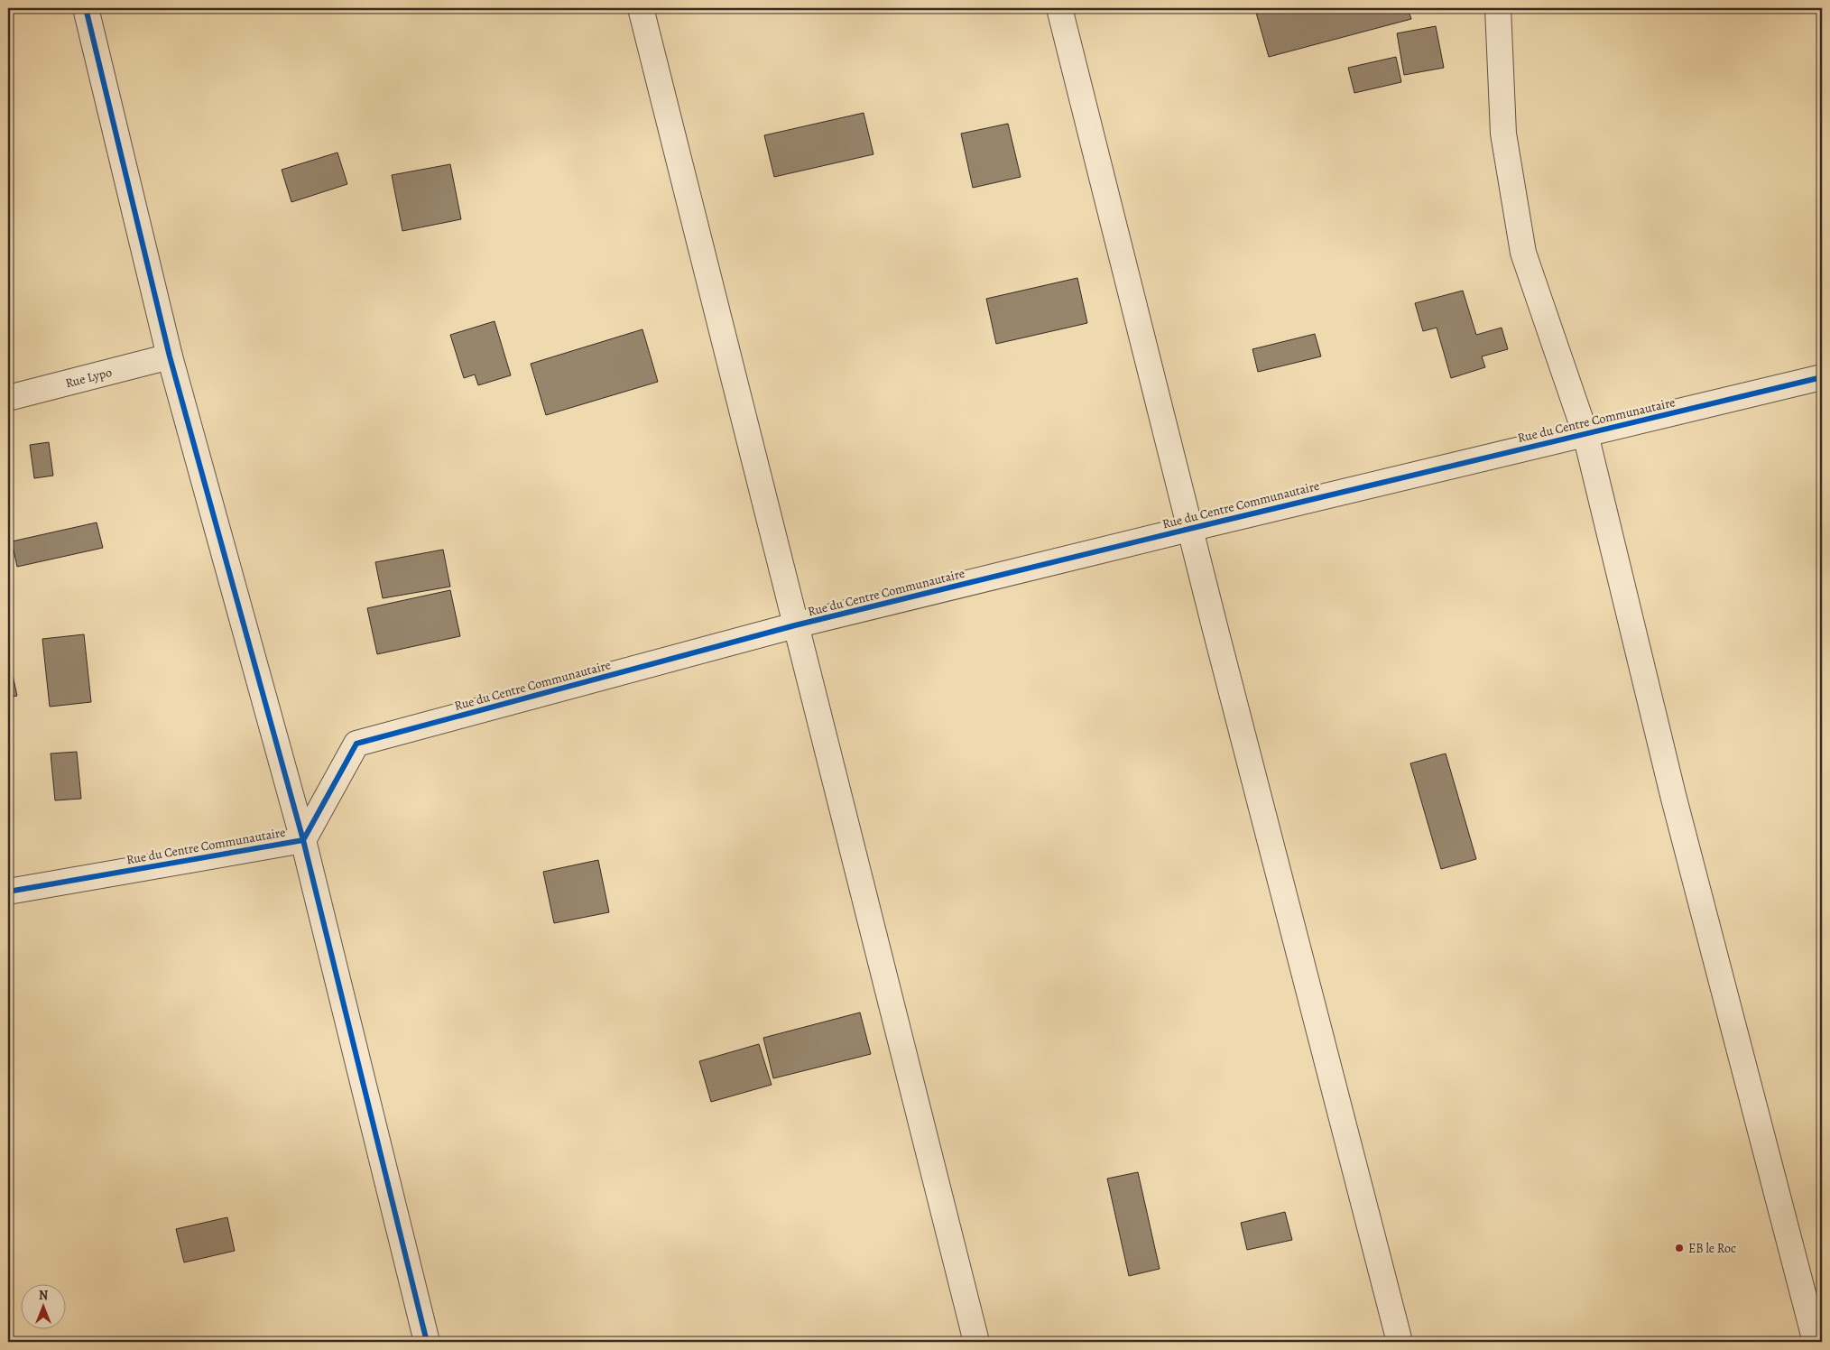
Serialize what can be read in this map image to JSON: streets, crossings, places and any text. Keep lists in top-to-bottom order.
{
  "streets": {
    "street": ["Rue Lypo", "Rue du Centre Communautaire"]
  },
  "places": ["EB le Roc"],
  "north": "top"
}
